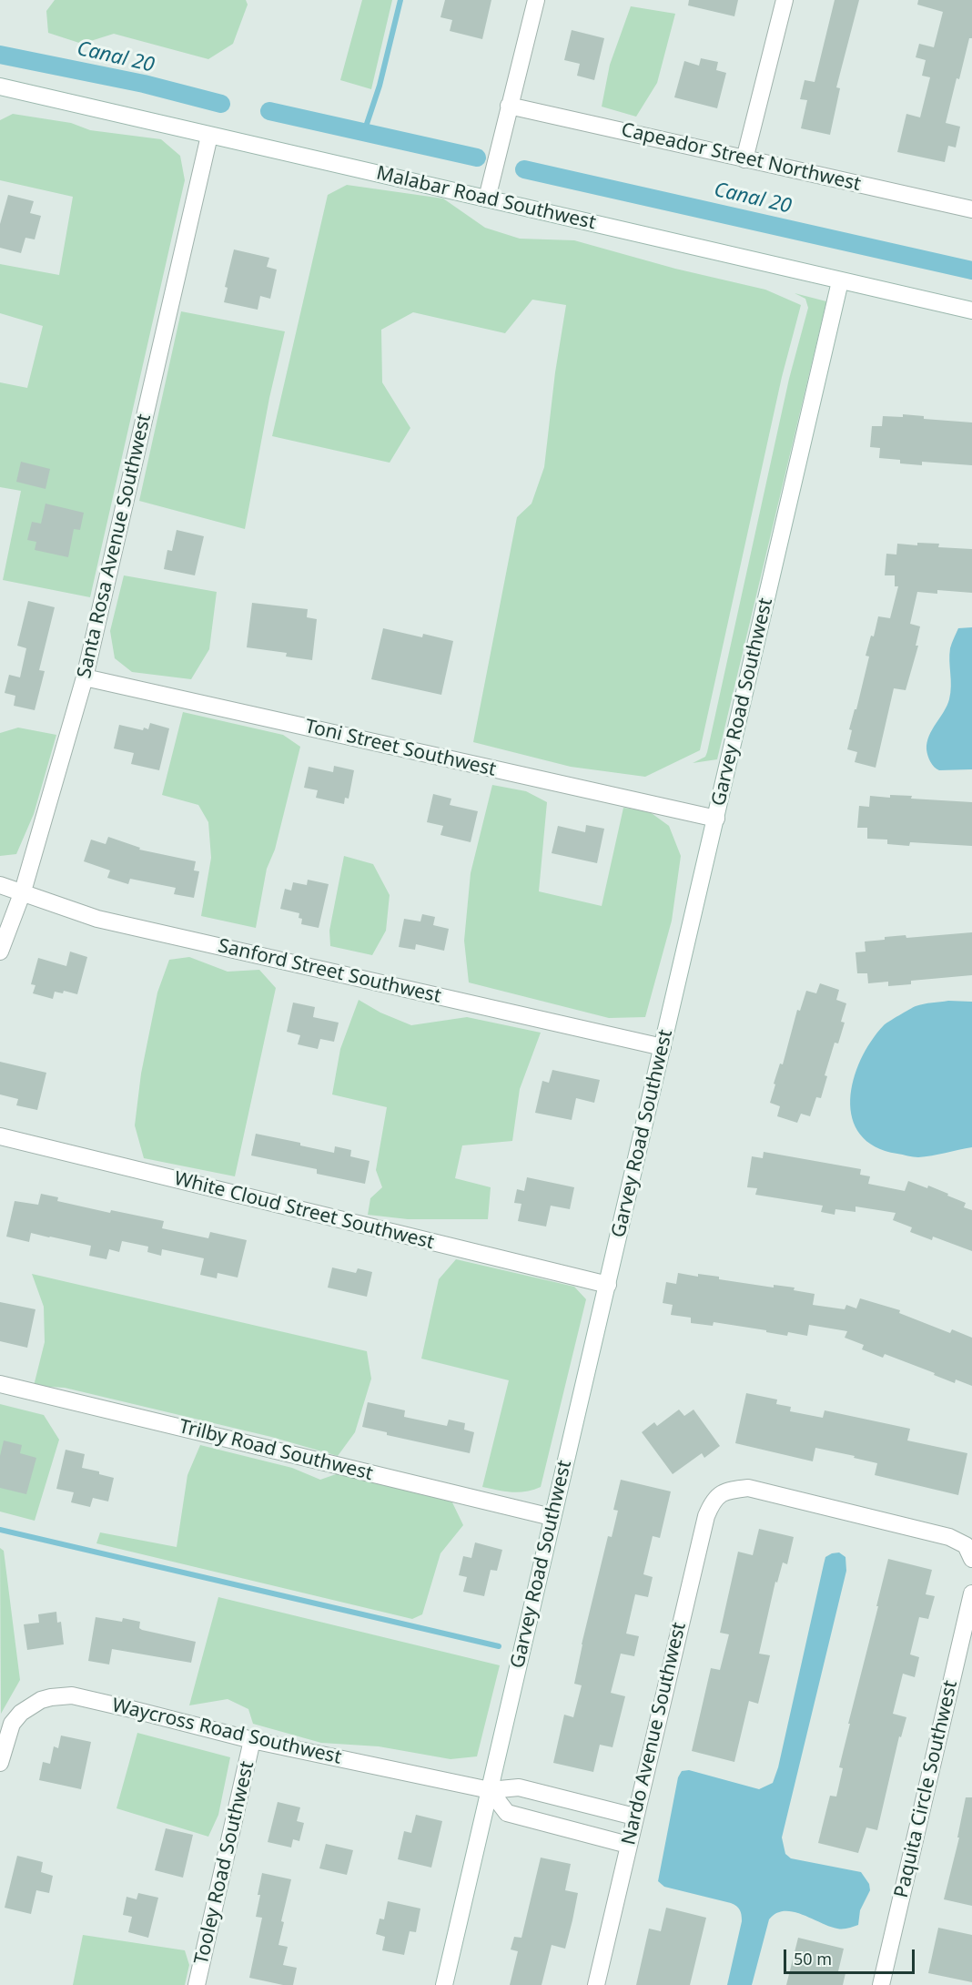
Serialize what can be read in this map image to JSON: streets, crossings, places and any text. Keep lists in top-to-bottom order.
{
  "streets": {
    "street": [
      "Capeador Street Northwest",
      "Malabar Road Southwest",
      "Santa Rosa Avenue Southwest",
      "Garvey Road Southwest",
      "Toni Street Southwest",
      "Sanford Street Southwest",
      "White Cloud Street Southwest",
      "Trilby Road Southwest",
      "Waycross Road Southwest",
      "Nardo Avenue Southwest",
      "Paquita Circle Southwest",
      "Tooley Road Southwest"
    ]
  },
  "crossings": [
    ["Malabar Road Southwest", "Santa Rosa Avenue Southwest"],
    ["Malabar Road Southwest", "Garvey Road Southwest"],
    ["Santa Rosa Avenue Southwest", "Toni Street Southwest"],
    ["Santa Rosa Avenue Southwest", "Sanford Street Southwest"],
    ["Garvey Road Southwest", "Toni Street Southwest"],
    ["Garvey Road Southwest", "Sanford Street Southwest"],
    ["Garvey Road Southwest", "White Cloud Street Southwest"],
    ["Garvey Road Southwest", "Trilby Road Southwest"],
    ["Garvey Road Southwest", "Waycross Road Southwest"],
    ["Waycross Road Southwest", "Nardo Avenue Southwest"],
    ["Waycross Road Southwest", "Tooley Road Southwest"]
  ],
  "water": ["Canal 20"],
  "scale_bar": "50 m"
}
